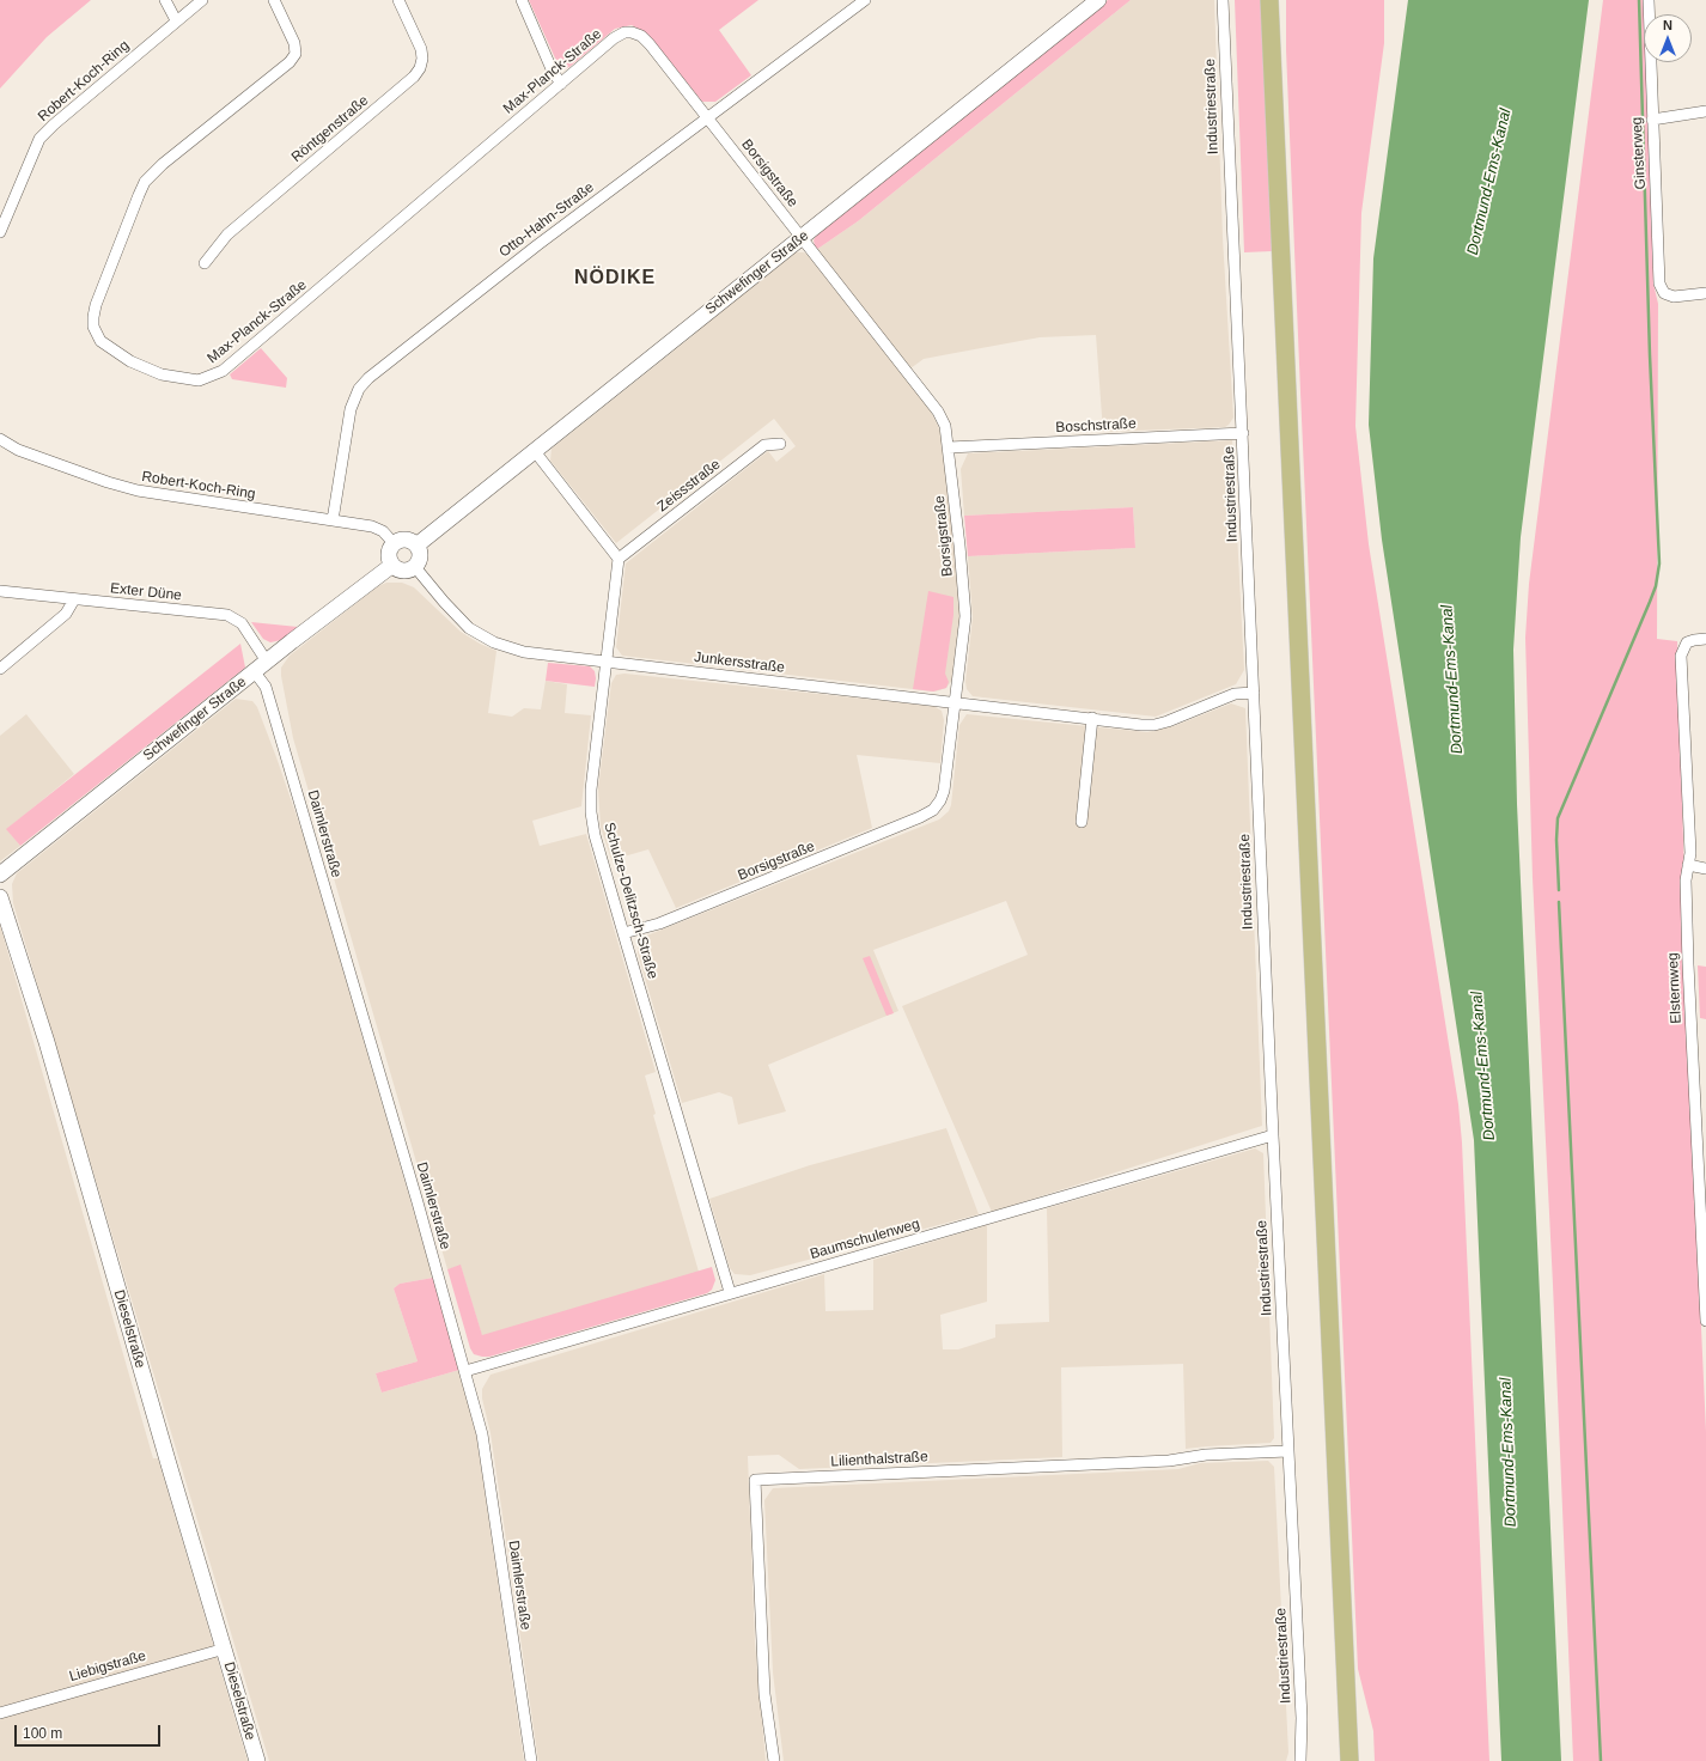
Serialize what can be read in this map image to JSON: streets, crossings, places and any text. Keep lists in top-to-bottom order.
{
  "streets": {
    "street": [
      "Max-Planck-Straße",
      "Robert-Koch-Ring",
      "Industriestraße",
      "Röntgenstraße",
      "Ginsterweg",
      "Borsigstraße",
      "Otto-Hahn-Straße",
      "Schwefinger Straße",
      "Boschstraße",
      "Zeissstraße",
      "Exter Düne",
      "Junkersstraße",
      "Daimlerstraße",
      "Schulze-Delitzsch-Straße",
      "Elsternweg",
      "Baumschulenweg",
      "Dieselstraße",
      "Lilienthalstraße",
      "Liebigstraße"
    ]
  },
  "crossings": [
    ["Max-Planck-Straße", "Borsigstraße"],
    ["Robert-Koch-Ring", "Otto-Hahn-Straße"],
    ["Robert-Koch-Ring", "Schwefinger Straße"],
    ["Robert-Koch-Ring", "Junkersstraße"],
    ["Industriestraße", "Boschstraße"],
    ["Industriestraße", "Junkersstraße"],
    ["Industriestraße", "Baumschulenweg"],
    ["Industriestraße", "Lilienthalstraße"],
    ["Borsigstraße", "Otto-Hahn-Straße"],
    ["Borsigstraße", "Schwefinger Straße"],
    ["Borsigstraße", "Boschstraße"],
    ["Borsigstraße", "Junkersstraße"],
    ["Borsigstraße", "Schulze-Delitzsch-Straße"],
    ["Schwefinger Straße", "Exter Düne"],
    ["Schwefinger Straße", "Junkersstraße"],
    ["Schwefinger Straße", "Daimlerstraße"],
    ["Zeissstraße", "Schulze-Delitzsch-Straße"],
    ["Junkersstraße", "Schulze-Delitzsch-Straße"],
    ["Daimlerstraße", "Baumschulenweg"],
    ["Schulze-Delitzsch-Straße", "Baumschulenweg"],
    ["Dieselstraße", "Liebigstraße"]
  ],
  "districts": ["NÖDIKE"],
  "water": ["Dortmund-Ems-Kanal"],
  "scale_bar": "100 m",
  "north": "top"
}
